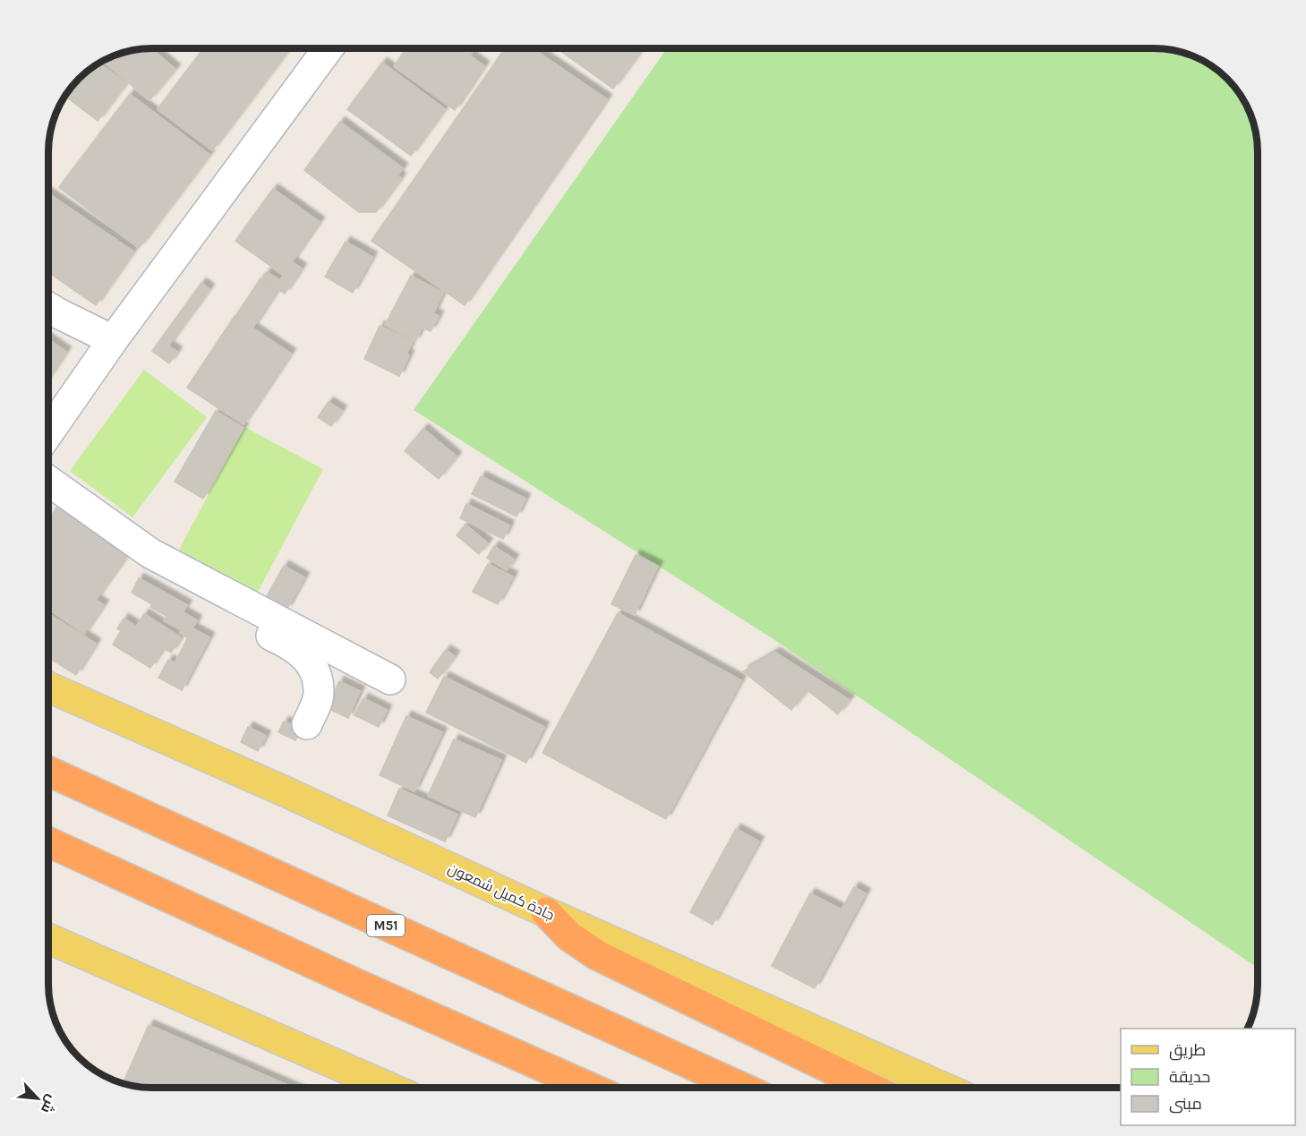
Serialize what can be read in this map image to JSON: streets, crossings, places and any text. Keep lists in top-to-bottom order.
{
  "streets": {
    "highway": ["M51"],
    "main road": ["جادة كميل شمعون"]
  },
  "legend": ["طريق", "حديقة", "مبنى"],
  "north": "bottom right"
}
